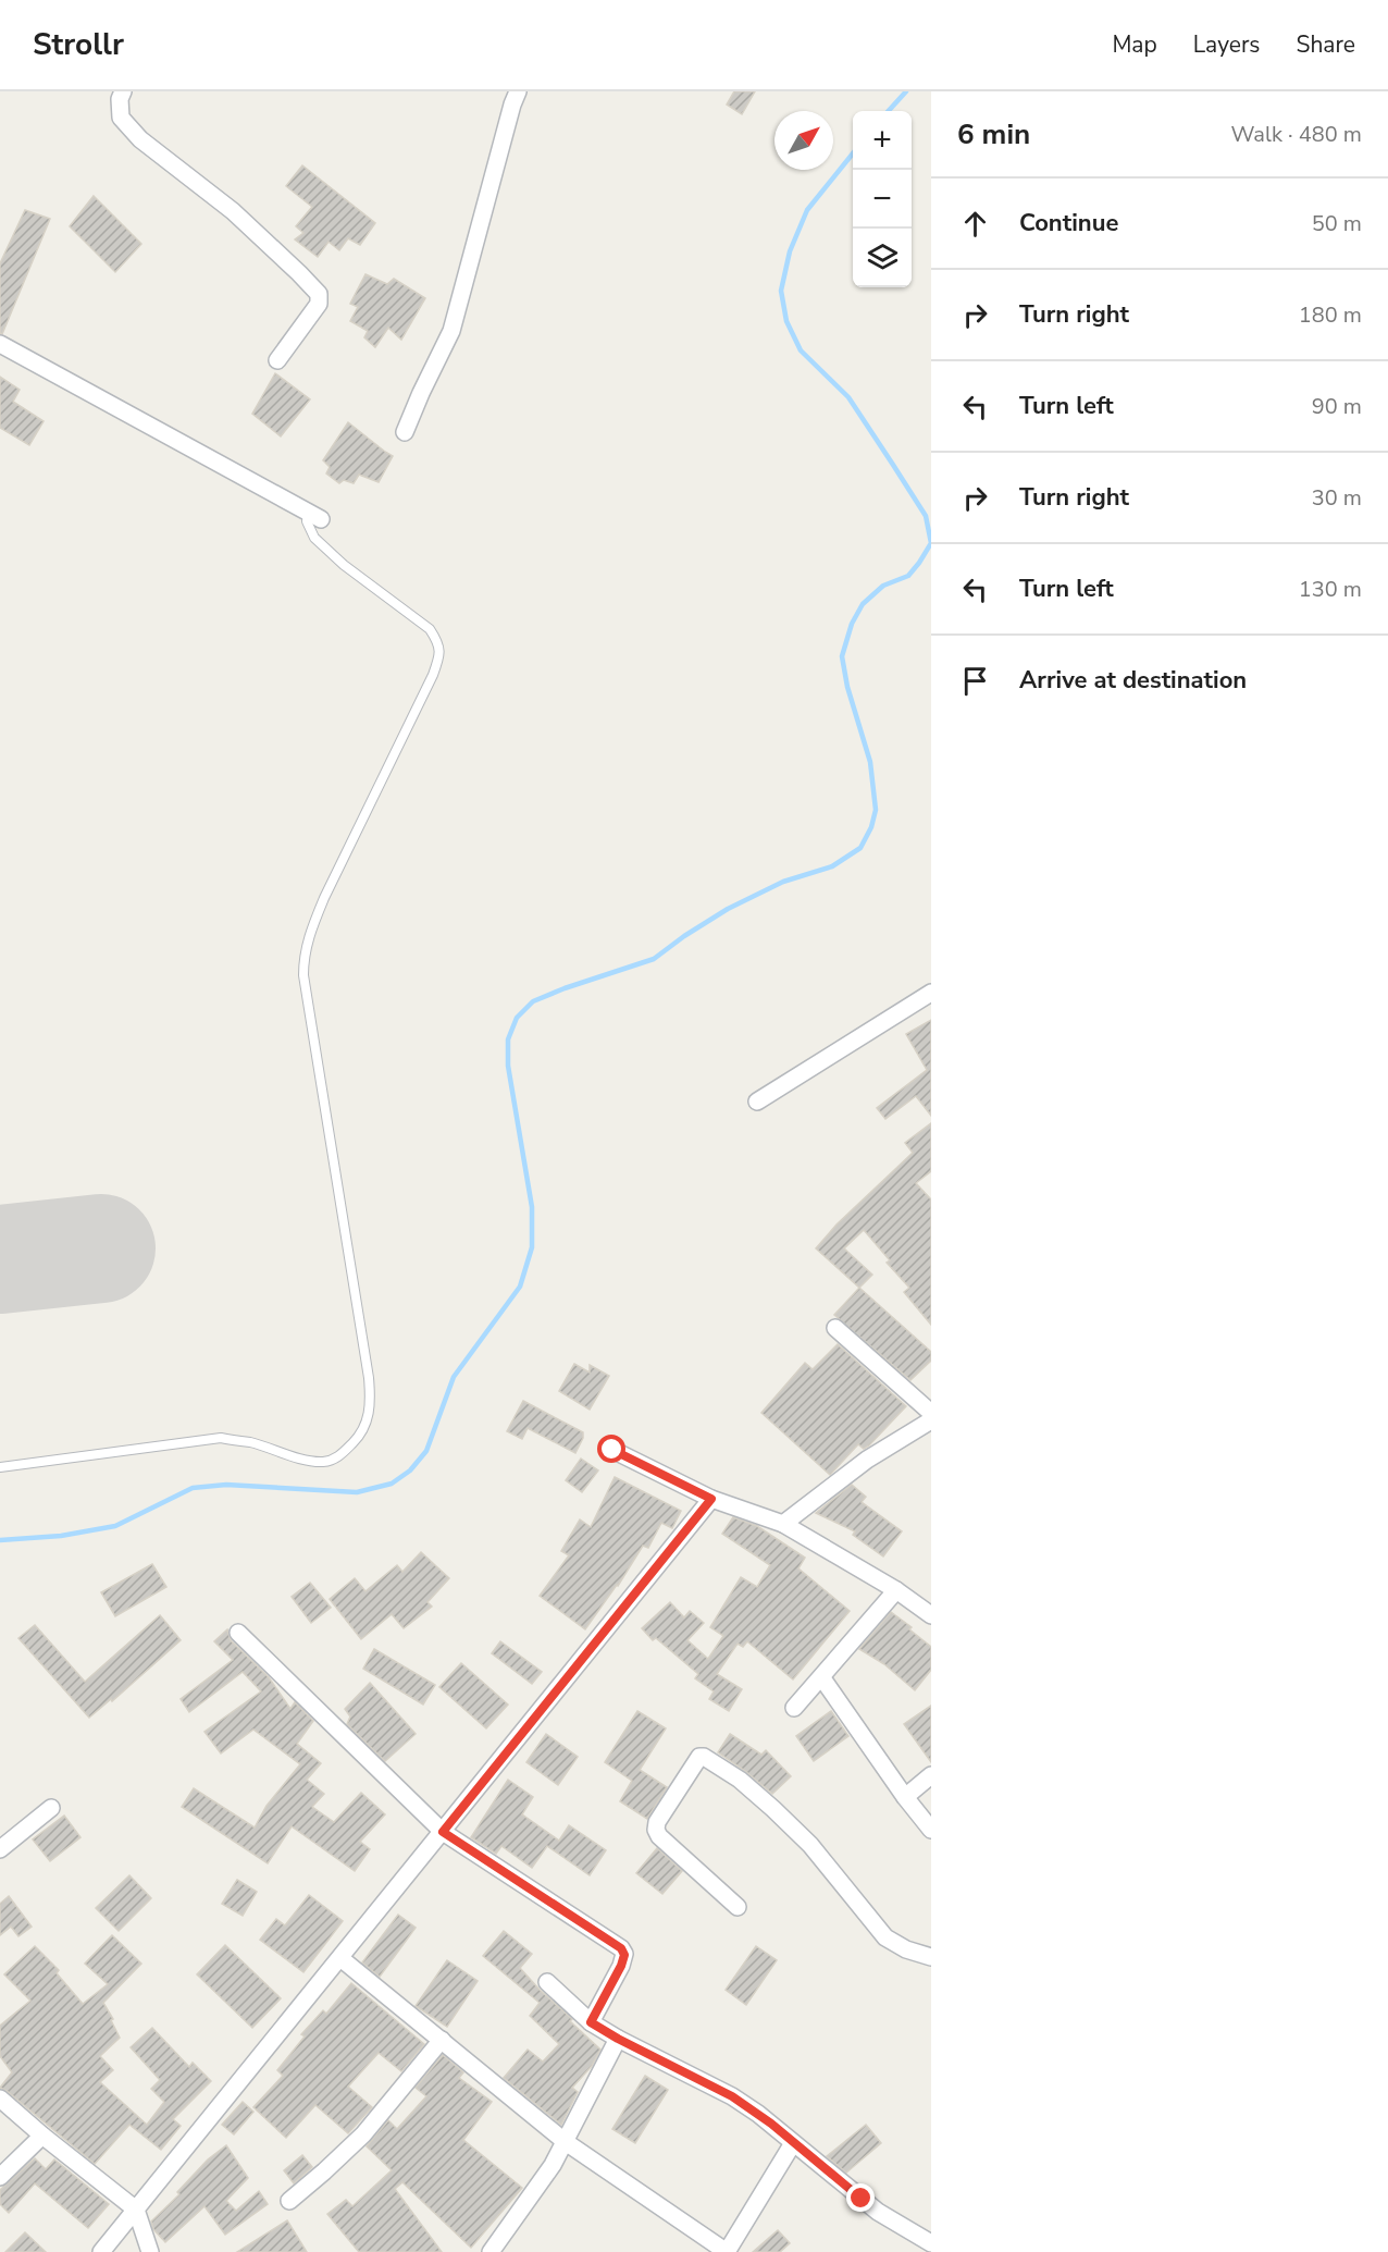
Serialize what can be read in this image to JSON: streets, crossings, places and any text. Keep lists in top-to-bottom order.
{
  "north": "top right",
  "page": {
    "header": "Strollr",
    "nav": ["Map", "Layers", "Share"],
    "heading": ["6 min", "Walk · 480 m"],
    "map_buttons": ["+", "−"],
    "list": [
      ["Continue", "50 m"],
      ["Turn right", "180 m"],
      ["Turn left", "90 m"],
      ["Turn right", "30 m"],
      ["Turn left", "130 m"],
      "Arrive at destination"
    ]
  }
}
